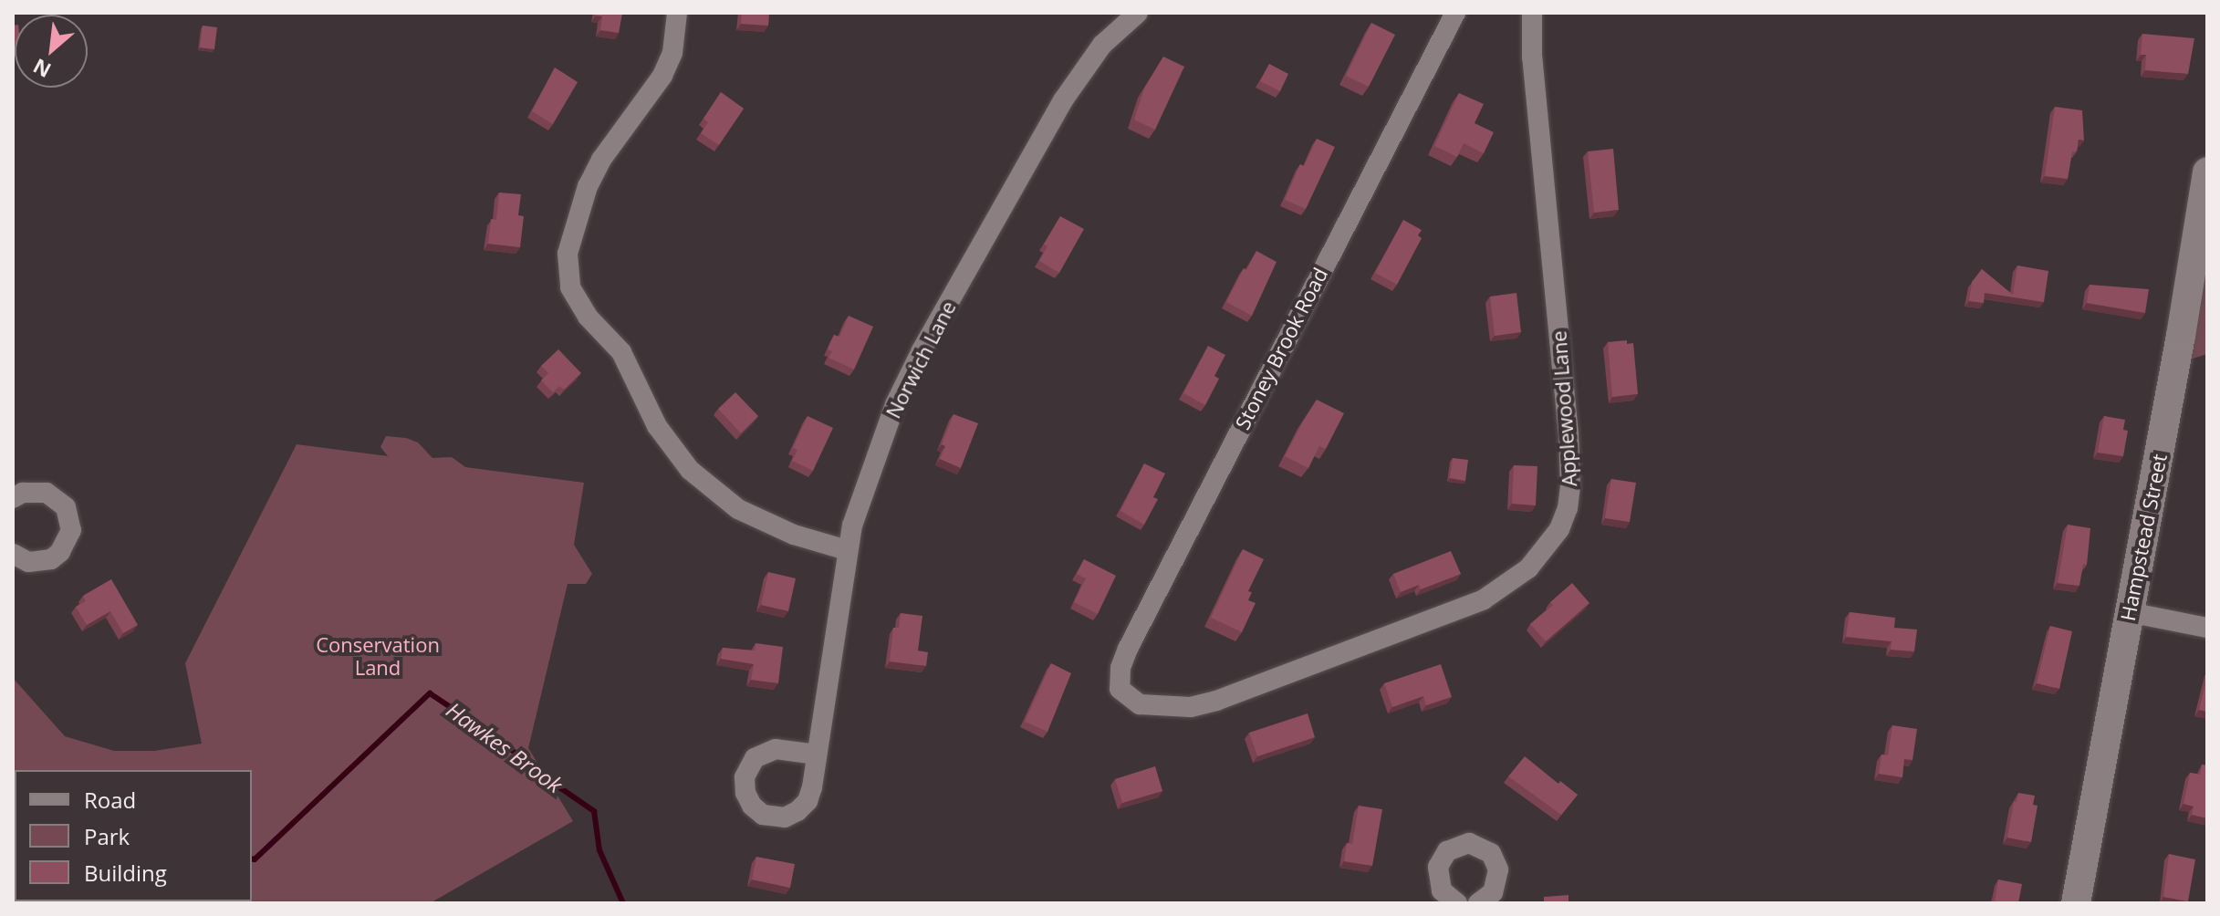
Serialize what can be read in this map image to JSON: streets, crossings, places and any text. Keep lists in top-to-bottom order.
{
  "streets": {
    "main road": ["Hampstead Street"],
    "street": ["Stoney Brook Road", "Norwich Lane", "Applewood Lane"]
  },
  "crossings": [
    ["Stoney Brook Road", "Applewood Lane"]
  ],
  "water": ["Hawkes Brook"],
  "parks": ["Conservation Land"],
  "legend": ["Road", "Park", "Building"],
  "north": "bottom left"
}
